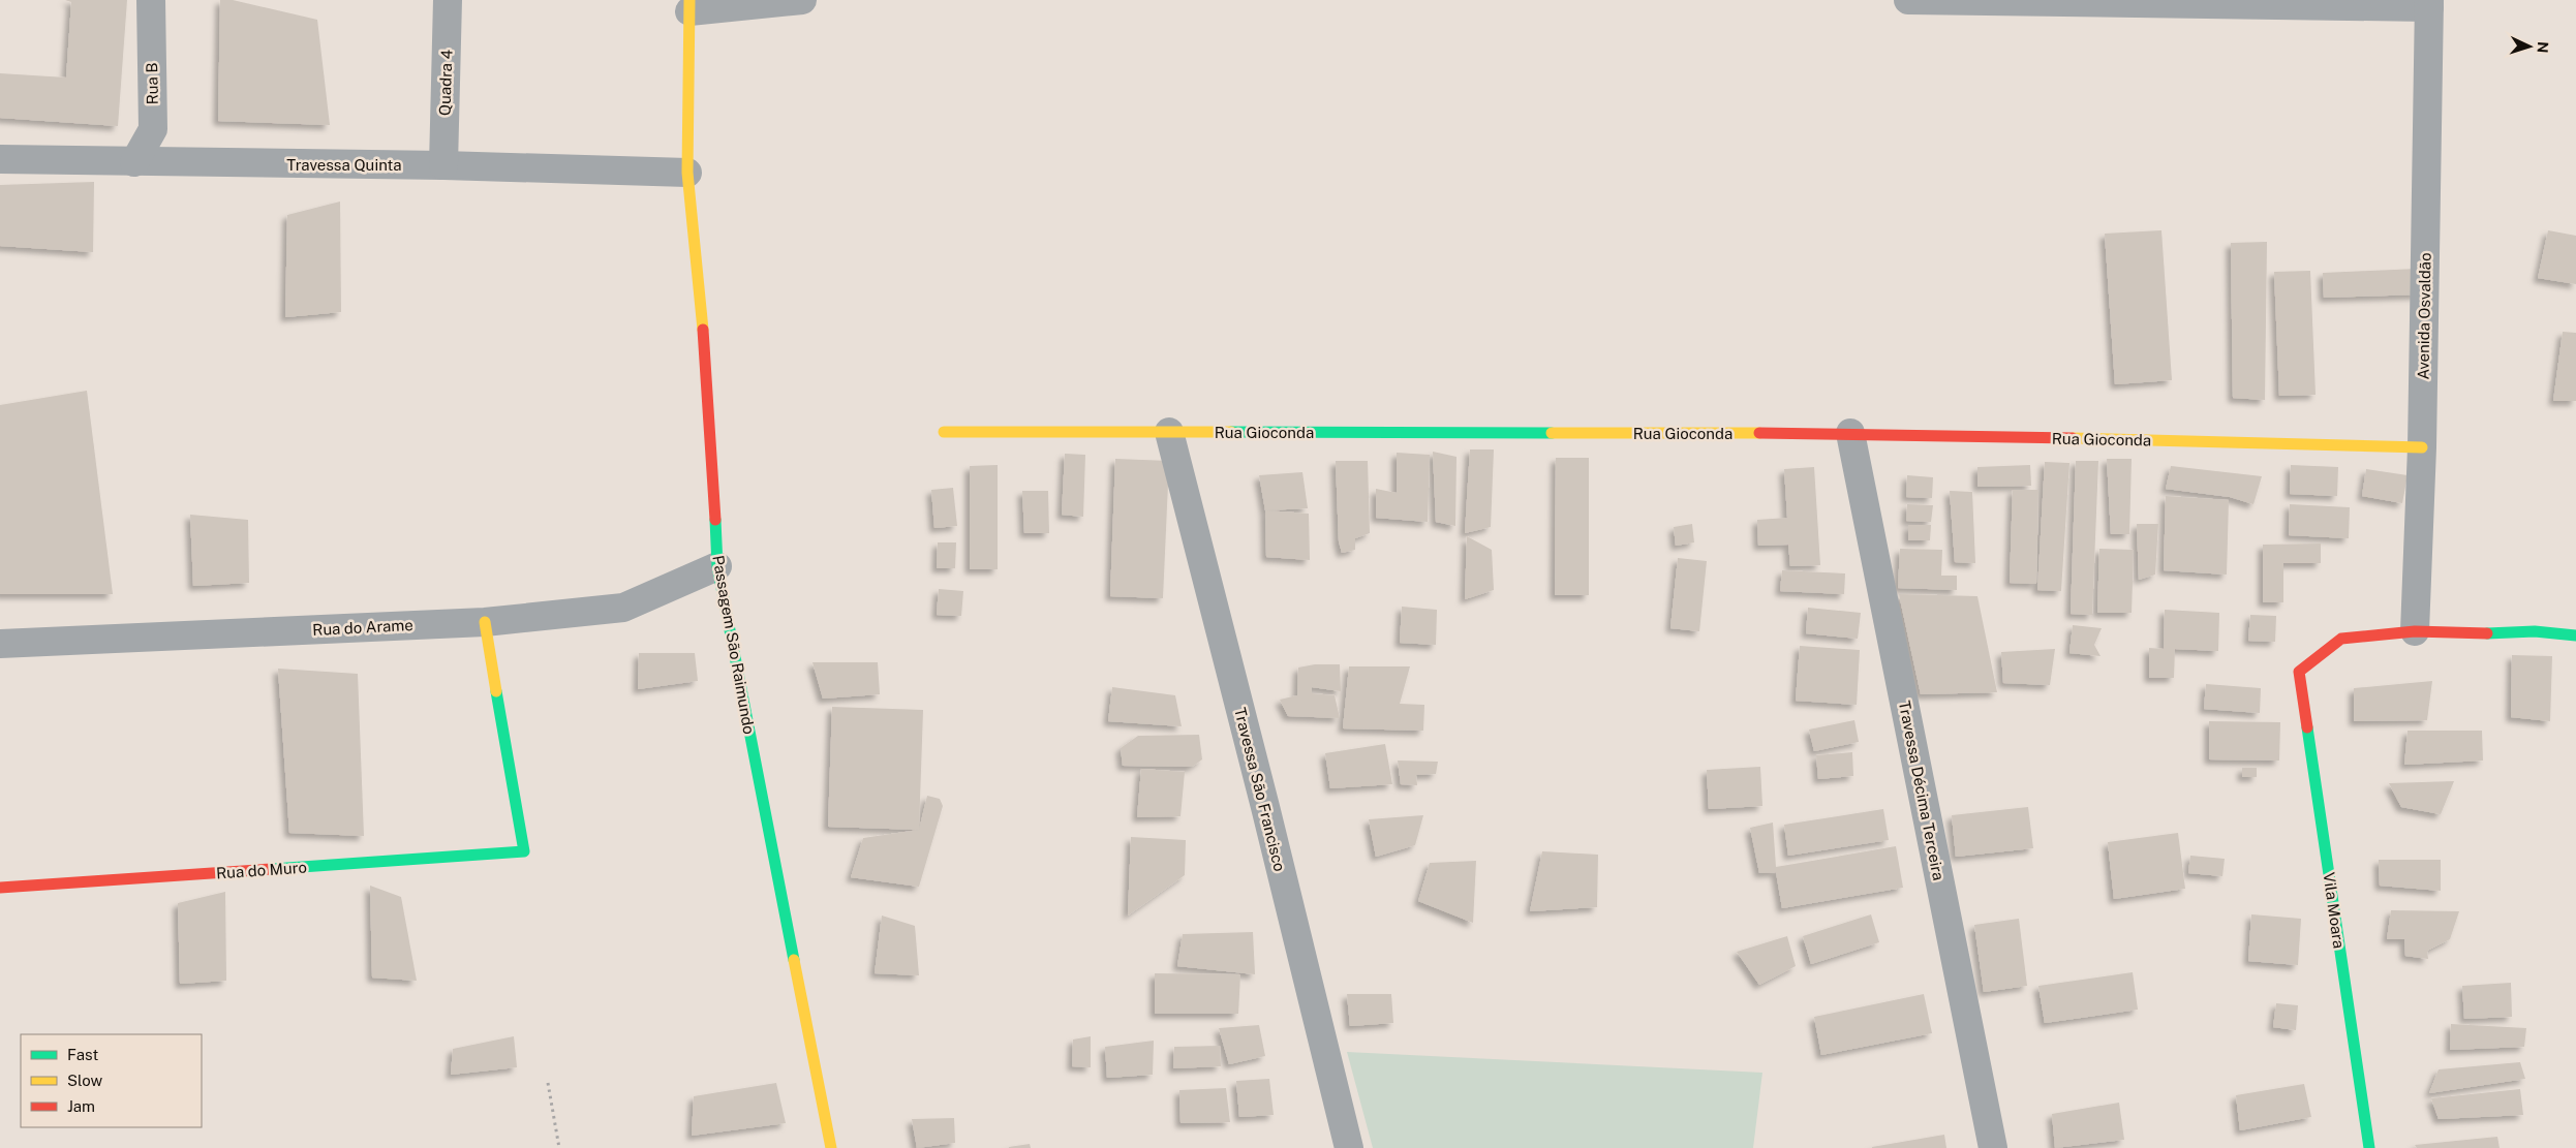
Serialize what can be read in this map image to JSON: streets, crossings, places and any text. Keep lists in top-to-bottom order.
{
  "streets": {
    "street": [
      "Quadra 4",
      "Rua B",
      "Travessa Quinta",
      "Avenida Osvaldão",
      "Rua Gioconda",
      "Rua do Arame",
      "Passagem São Raimundo",
      "Travessa São Francisco",
      "Travessa Décima Terceira",
      "Rua do Muro",
      "Vila Moara"
    ]
  },
  "crossings": [
    ["Quadra 4", "Travessa Quinta"],
    ["Rua B", "Travessa Quinta"],
    ["Travessa Quinta", "Passagem São Raimundo"],
    ["Avenida Osvaldão", "Rua Gioconda"],
    ["Avenida Osvaldão", "Vila Moara"],
    ["Rua Gioconda", "Travessa São Francisco"],
    ["Rua Gioconda", "Travessa Décima Terceira"],
    ["Rua do Arame", "Passagem São Raimundo"],
    ["Rua do Arame", "Rua do Muro"]
  ],
  "legend": ["Fast", "Slow", "Jam"],
  "north": "right"
}
